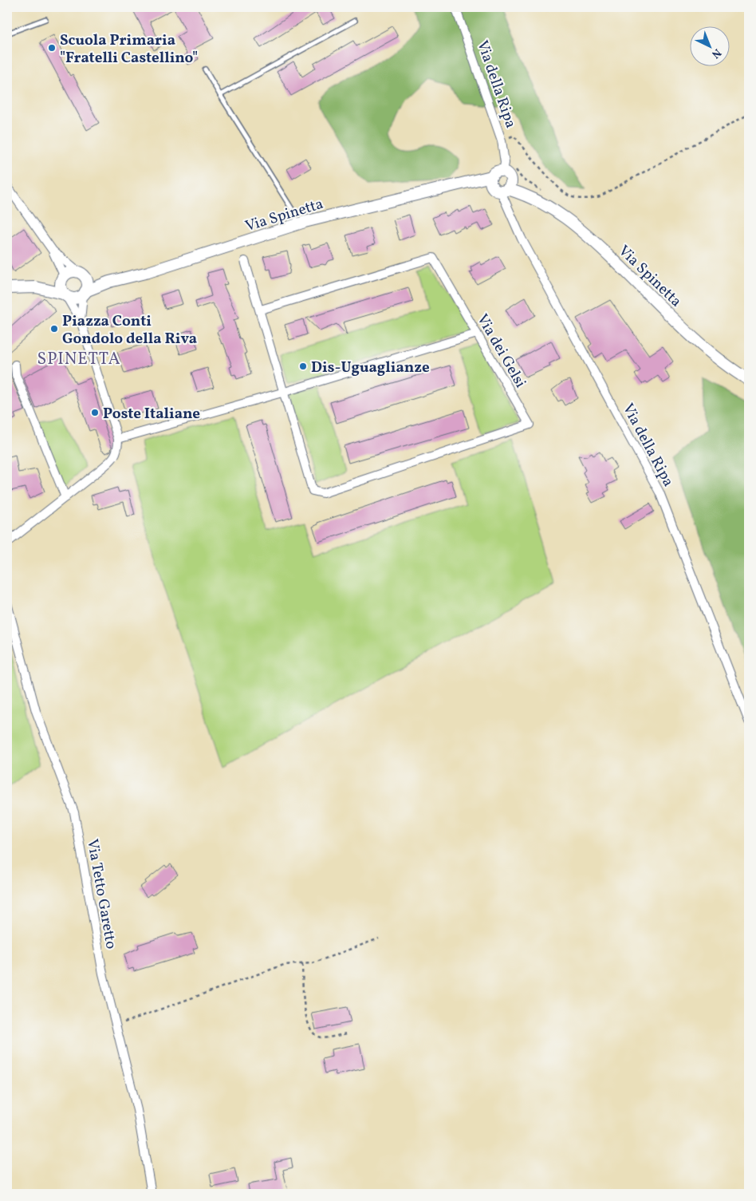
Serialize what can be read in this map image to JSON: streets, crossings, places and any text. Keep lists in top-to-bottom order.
{
  "streets": {
    "main road": ["Via Spinetta"],
    "street": ["Via della Ripa", "Via dei Gelsi", "Via Tetto Garetto"]
  },
  "crossings": [
    ["Via della Ripa", "Via Spinetta"]
  ],
  "districts": ["SPINETTA"],
  "places": [
    "Scuola Primaria \"Fratelli Castellino\"",
    "Piazza Conti Gondolo della Riva",
    "Dis-Uguaglianze",
    "Poste Italiane"
  ],
  "north": "bottom right"
}
